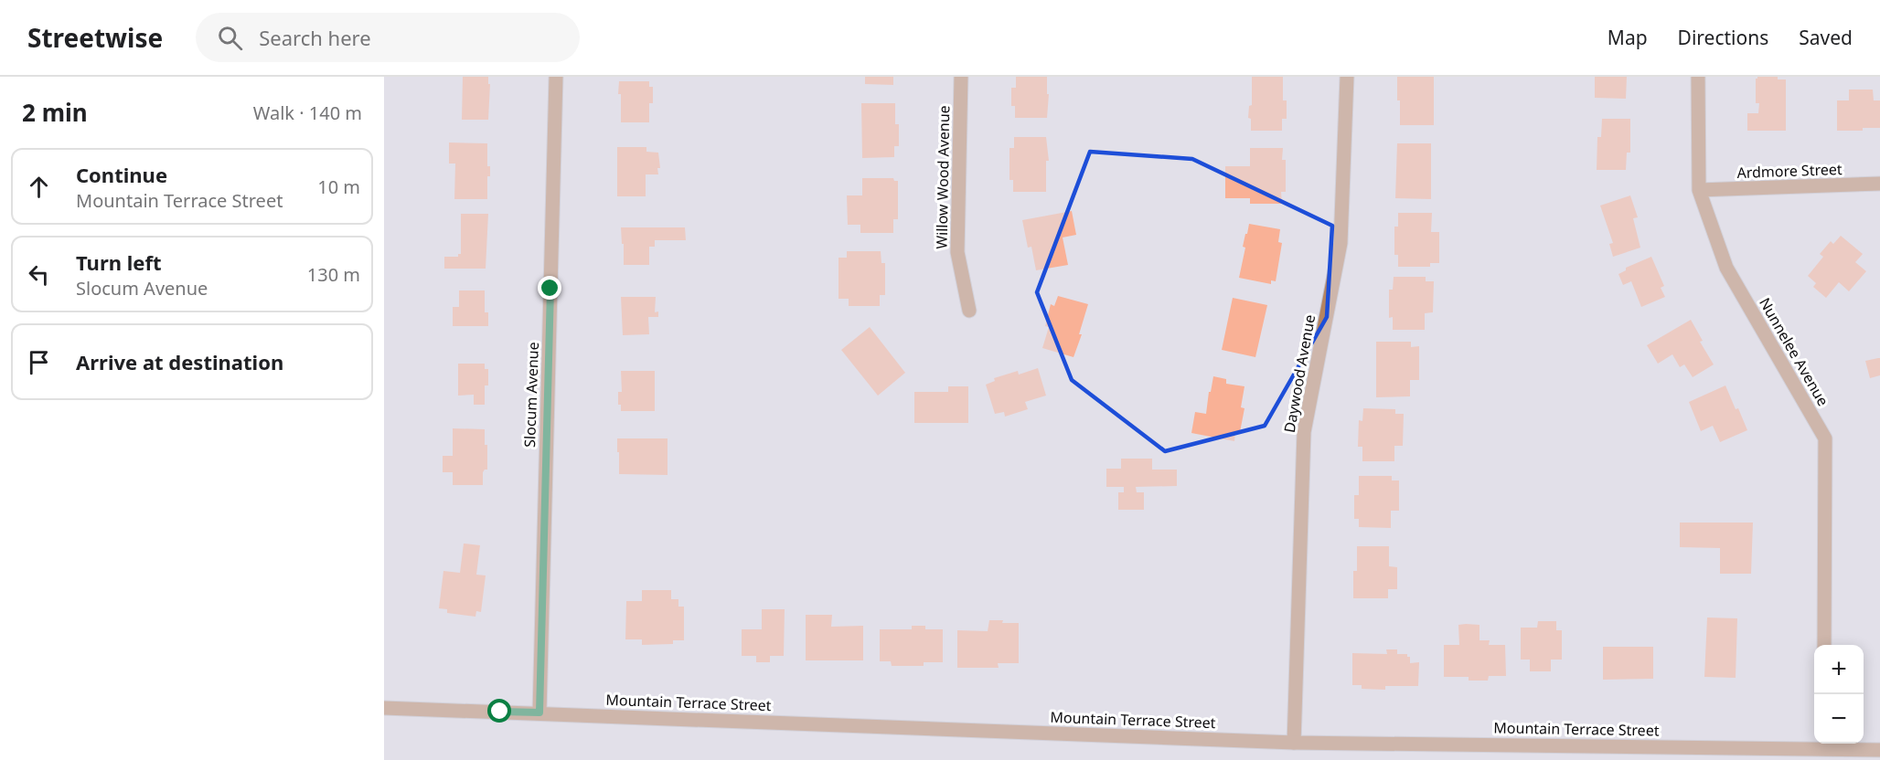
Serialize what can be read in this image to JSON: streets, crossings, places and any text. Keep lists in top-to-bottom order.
{
  "streets": {
    "street": [
      "Ardmore Street",
      "Willow Wood Avenue",
      "Nunnelee Avenue",
      "Daywood Avenue",
      "Slocum Avenue",
      "Mountain Terrace Street"
    ]
  },
  "crossings": [
    ["Ardmore Street", "Nunnelee Avenue"],
    ["Daywood Avenue", "Mountain Terrace Street"],
    ["Slocum Avenue", "Mountain Terrace Street"]
  ],
  "page": {
    "header": "Streetwise",
    "search": "Search here",
    "nav": ["Map", "Directions", "Saved"],
    "heading": ["2 min", "Walk · 140 m"],
    "list": [
      ["Continue", "Mountain Terrace Street", "10 m"],
      ["Turn left", "Slocum Avenue", "130 m"],
      "Arrive at destination"
    ],
    "map_buttons": ["+", "−"]
  }
}
